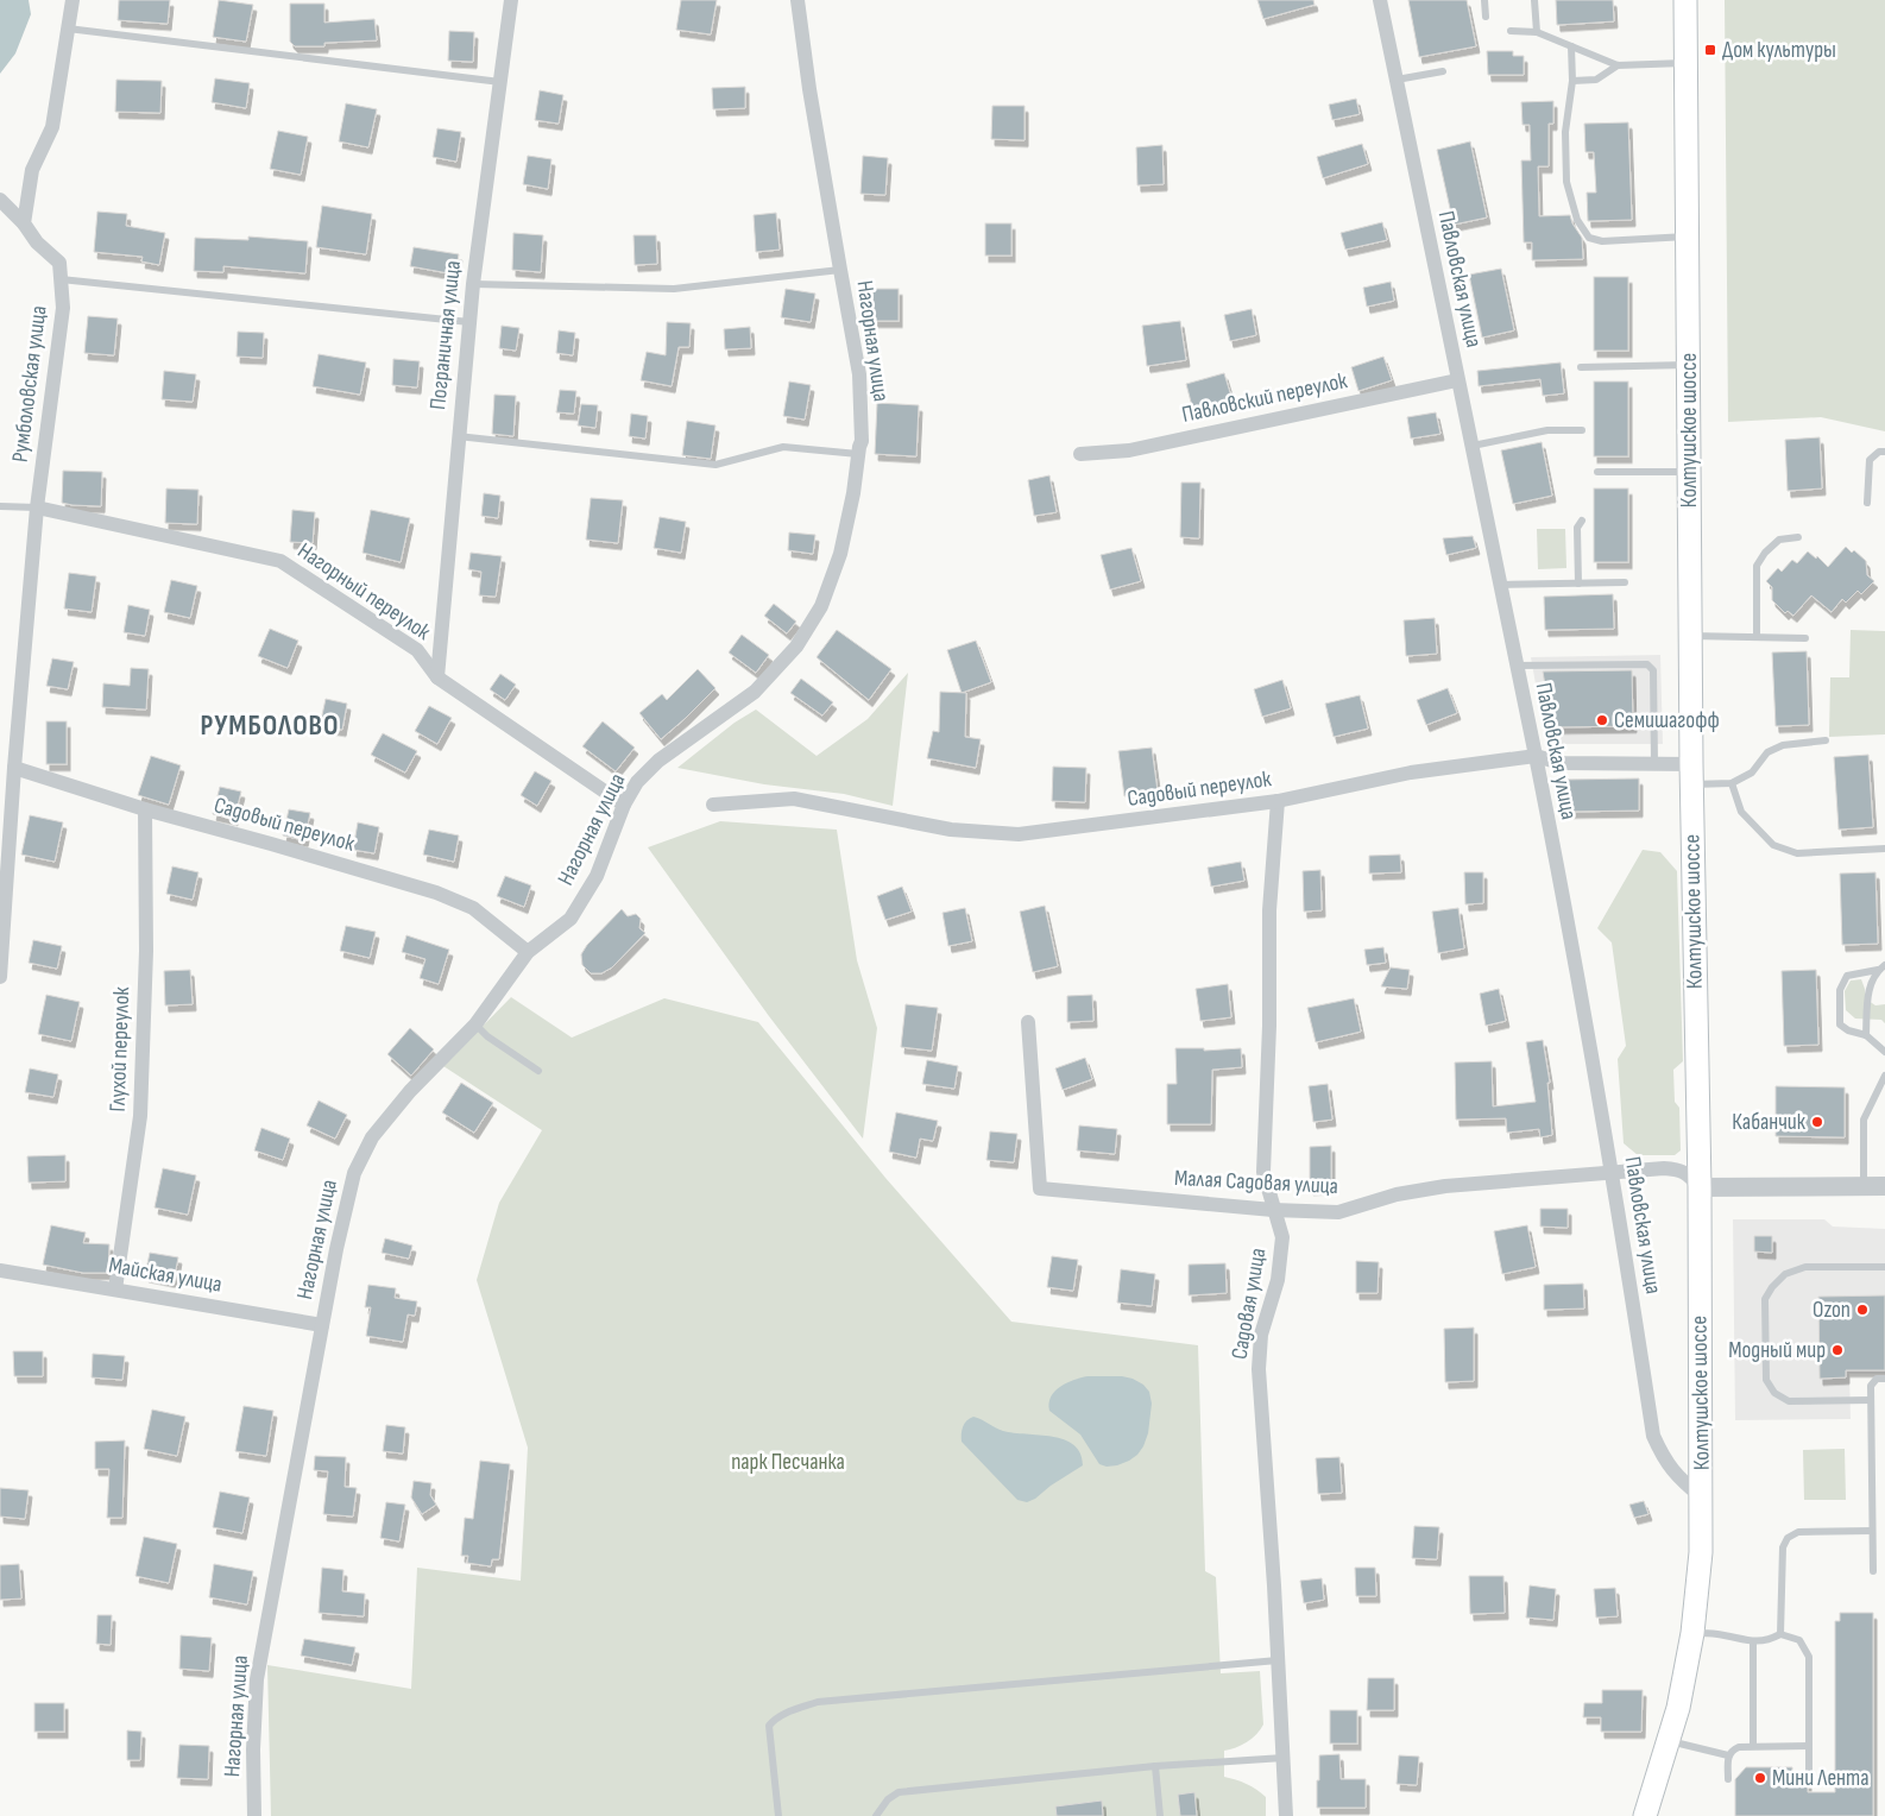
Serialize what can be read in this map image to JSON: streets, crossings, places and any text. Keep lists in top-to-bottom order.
{
  "streets": {
    "main road": ["Колтушское шоссе"],
    "street": [
      "Павловская улица",
      "Пограничная улица",
      "Нагорная улица",
      "Румболовская улица",
      "Павловский переулок",
      "Нагорный переулок",
      "Садовый переулок",
      "Глухой переулок",
      "Малая Садовая улица",
      "Майская улица",
      "Садовая улица"
    ]
  },
  "crossings": [
    ["Павловская улица", "Павловский переулок"],
    ["Павловская улица", "Колтушское шоссе"],
    ["Павловская улица", "Садовый переулок"],
    ["Павловская улица", "Малая Садовая улица"],
    ["Пограничная улица", "Нагорный переулок"],
    ["Нагорная улица", "Нагорный переулок"],
    ["Нагорная улица", "Садовый переулок"],
    ["Нагорная улица", "Майская улица"],
    ["Румболовская улица", "Нагорный переулок"],
    ["Румболовская улица", "Садовый переулок"],
    ["Колтушское шоссе", "Садовый переулок"],
    ["Колтушское шоссе", "Малая Садовая улица"],
    ["Садовый переулок", "Глухой переулок"],
    ["Садовый переулок", "Садовая улица"],
    ["Глухой переулок", "Майская улица"],
    ["Малая Садовая улица", "Садовая улица"]
  ],
  "districts": ["РУМБОЛОВО"],
  "parks": ["парк Песчанка"],
  "places": {
    "transit": ["Дом культуры"],
    "other": [
      "Семишагофф",
      "Кабанчик",
      "Ozon",
      "Модный мир",
      "Мини Лента"
    ]
  }
}
